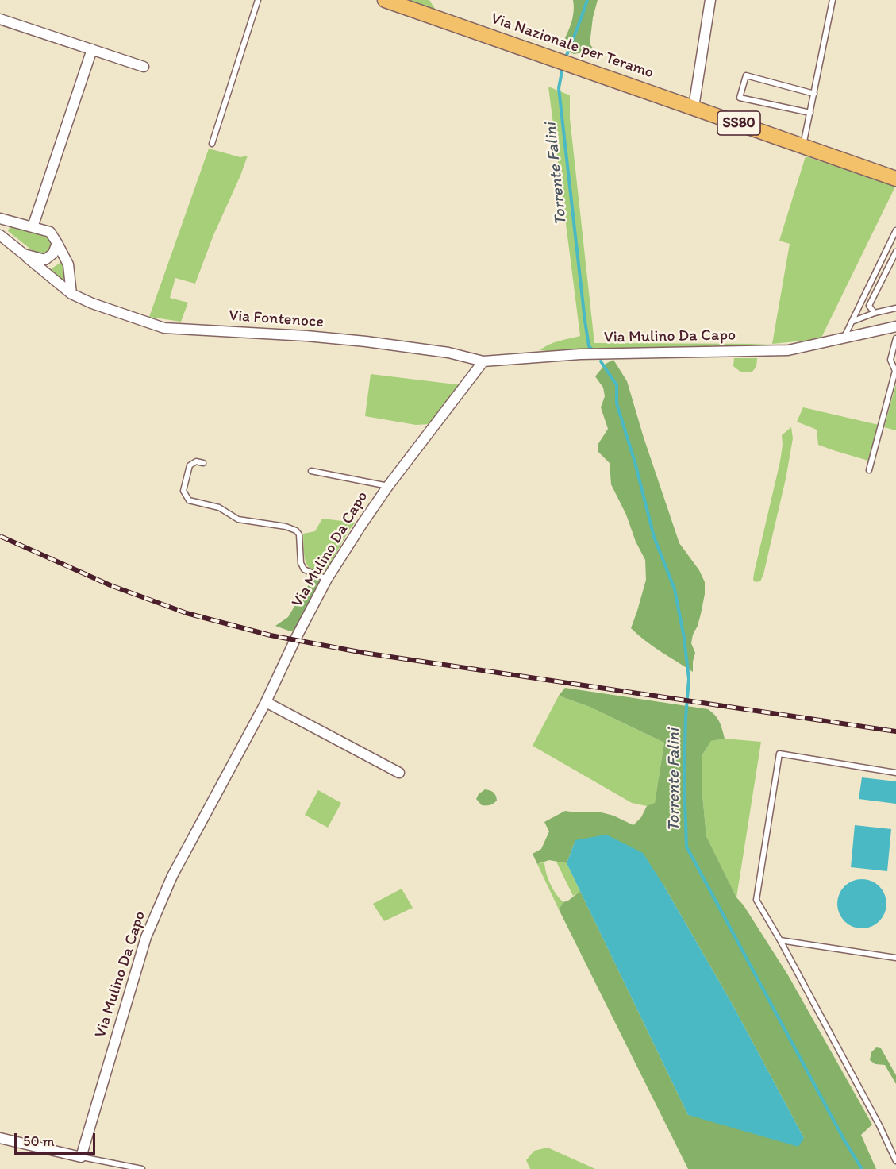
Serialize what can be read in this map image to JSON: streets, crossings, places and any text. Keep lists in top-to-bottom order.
{
  "streets": {
    "main road": ["Via Nazionale per Teramo", "SS80"],
    "street": ["Via Fontenoce", "Via Mulino Da Capo"]
  },
  "crossings": [
    ["Via Fontenoce", "Via Mulino Da Capo"]
  ],
  "water": ["Torrente Falini"],
  "scale_bar": "50 m"
}
